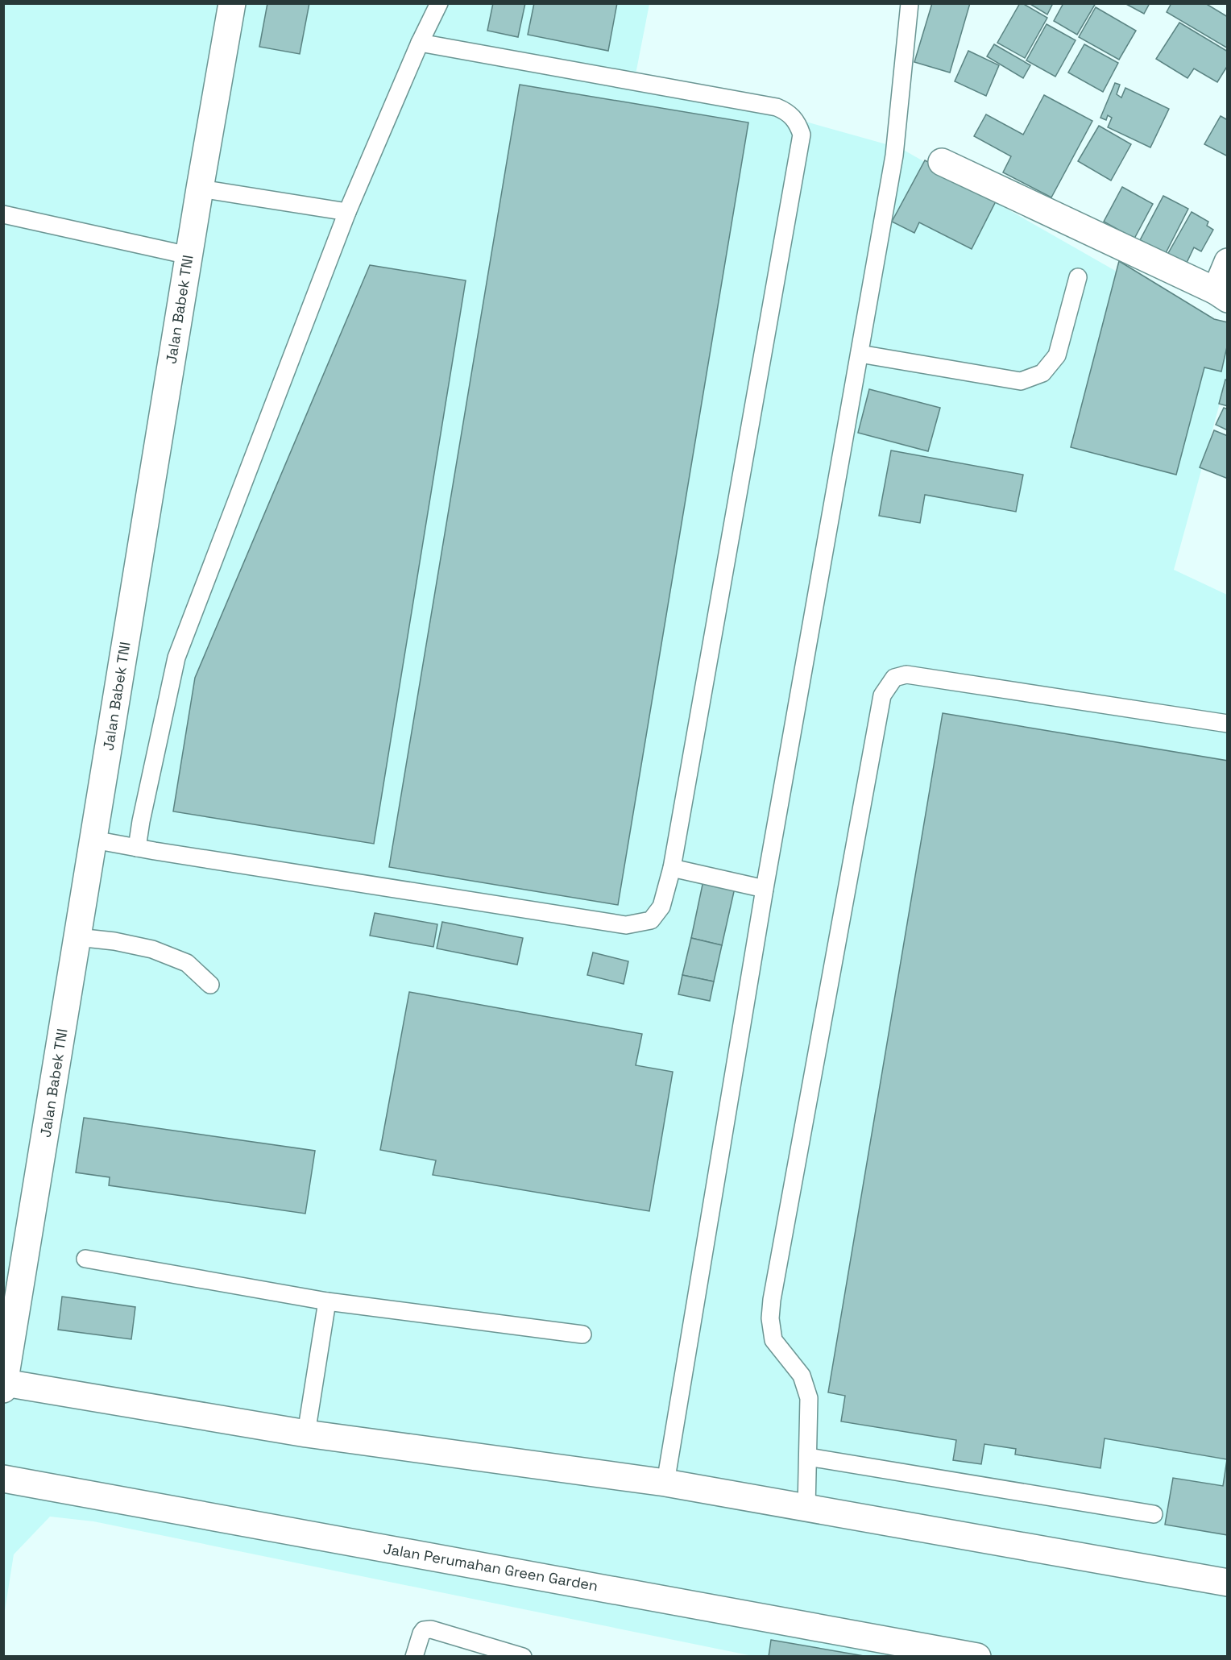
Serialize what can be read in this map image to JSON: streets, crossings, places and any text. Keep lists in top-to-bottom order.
{
  "streets": {
    "street": ["Jalan Babek TNI", "Jalan Perumahan Green Garden"]
  }
}
